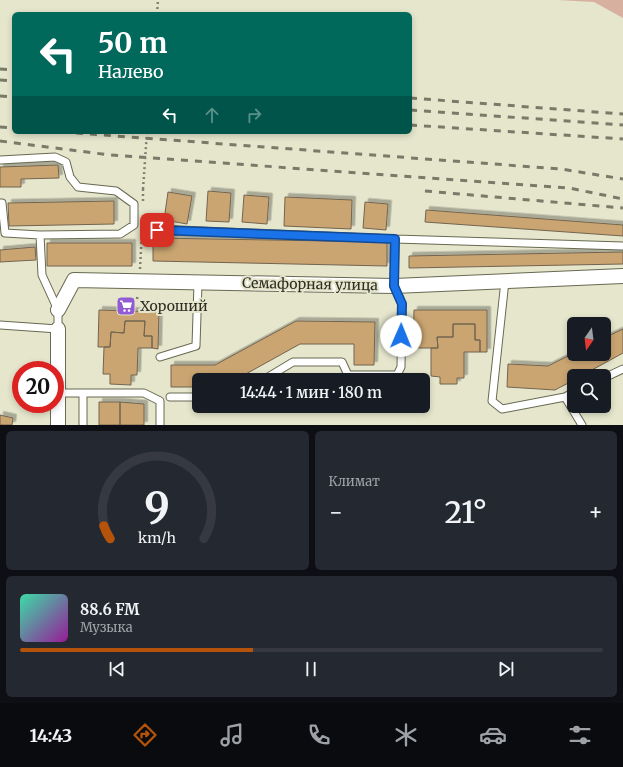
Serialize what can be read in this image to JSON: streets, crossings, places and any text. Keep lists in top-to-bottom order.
{
  "streets": {
    "street": ["Семафорная улица"]
  },
  "places": {
    "supermarket": ["Хороший"]
  },
  "north": "bottom",
  "page": {
    "turn": ["50 m", "Налево"],
    "limit": "20",
    "trip": "14:44 · 1 мин · 180 m",
    "tile": "Климат",
    "heat": ["−", "21°", "+"],
    "song": ["88.6 FM", "Музыка"],
    "tabs": "14:43",
    "gauge": ["9", "km/h"]
  }
}
